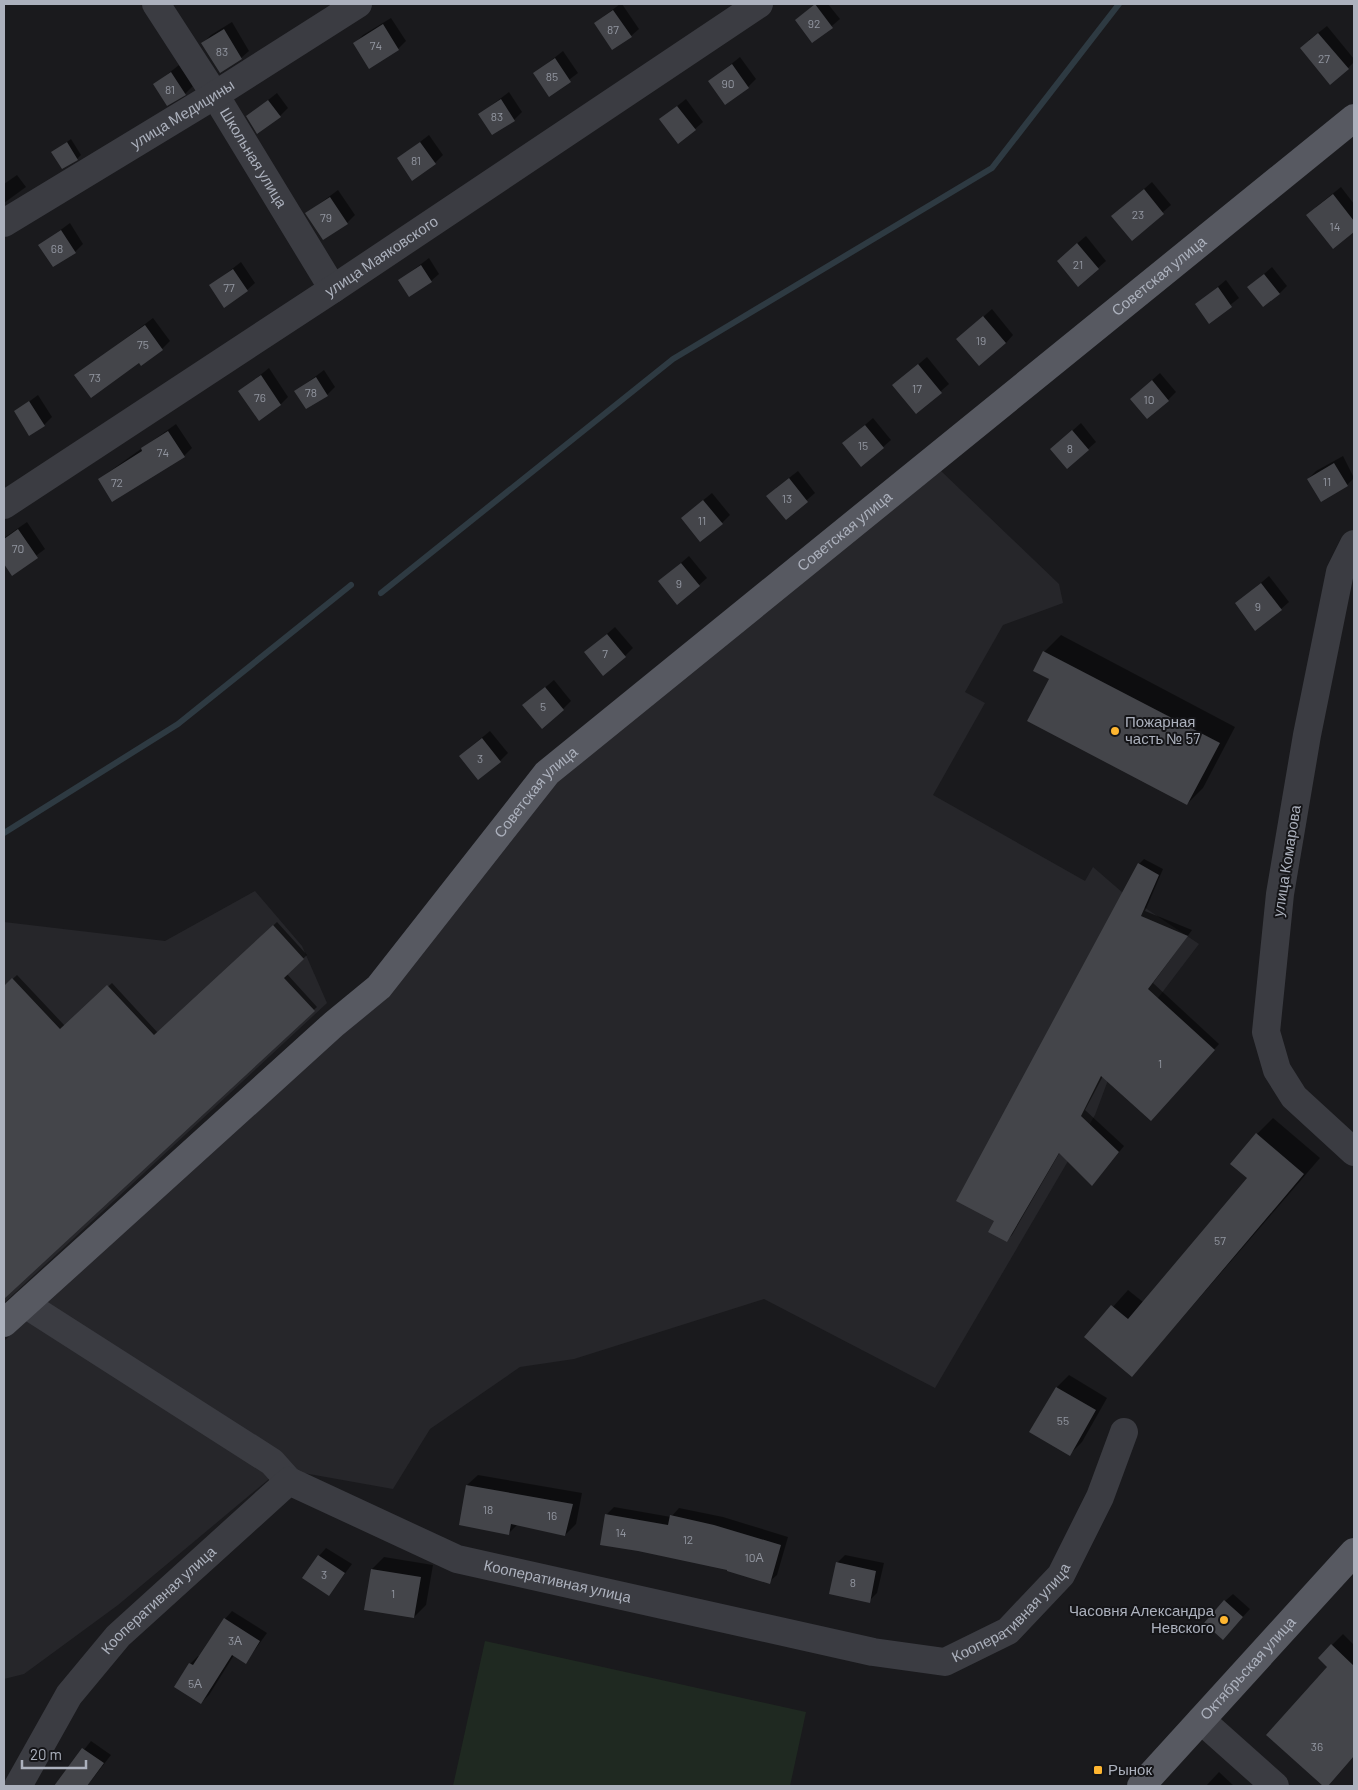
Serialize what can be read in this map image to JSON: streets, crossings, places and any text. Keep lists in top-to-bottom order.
{
  "streets": {
    "main road": ["Советская улица", "Октябрьская улица"],
    "street": [
      "улица Медицины",
      "Школьная улица",
      "улица Маяковского",
      "улица Комарова",
      "Кооперативная улица"
    ]
  },
  "crossings": [
    ["улица Медицины", "Школьная улица"],
    ["Школьная улица", "улица Маяковского"]
  ],
  "places": {
    "other": ["Пожарная часть № 57", "Часовня Александра Невского"],
    "transit": ["Рынок"]
  },
  "house_numbers": [
    "92",
    "87",
    "74",
    "83",
    "27",
    "85",
    "90",
    "81",
    "83",
    "81",
    "23",
    "79",
    "14",
    "68",
    "21",
    "77",
    "19",
    "75",
    "73",
    "17",
    "78",
    "76",
    "10",
    "15",
    "8",
    "74",
    "11",
    "72",
    "13",
    "11",
    "70",
    "9",
    "9",
    "7",
    "5",
    "3",
    "1",
    "57",
    "55",
    "18",
    "16",
    "14",
    "12",
    "10А",
    "3",
    "8",
    "1",
    "3А",
    "5А",
    "36"
  ],
  "scale_bar": "20 m"
}
